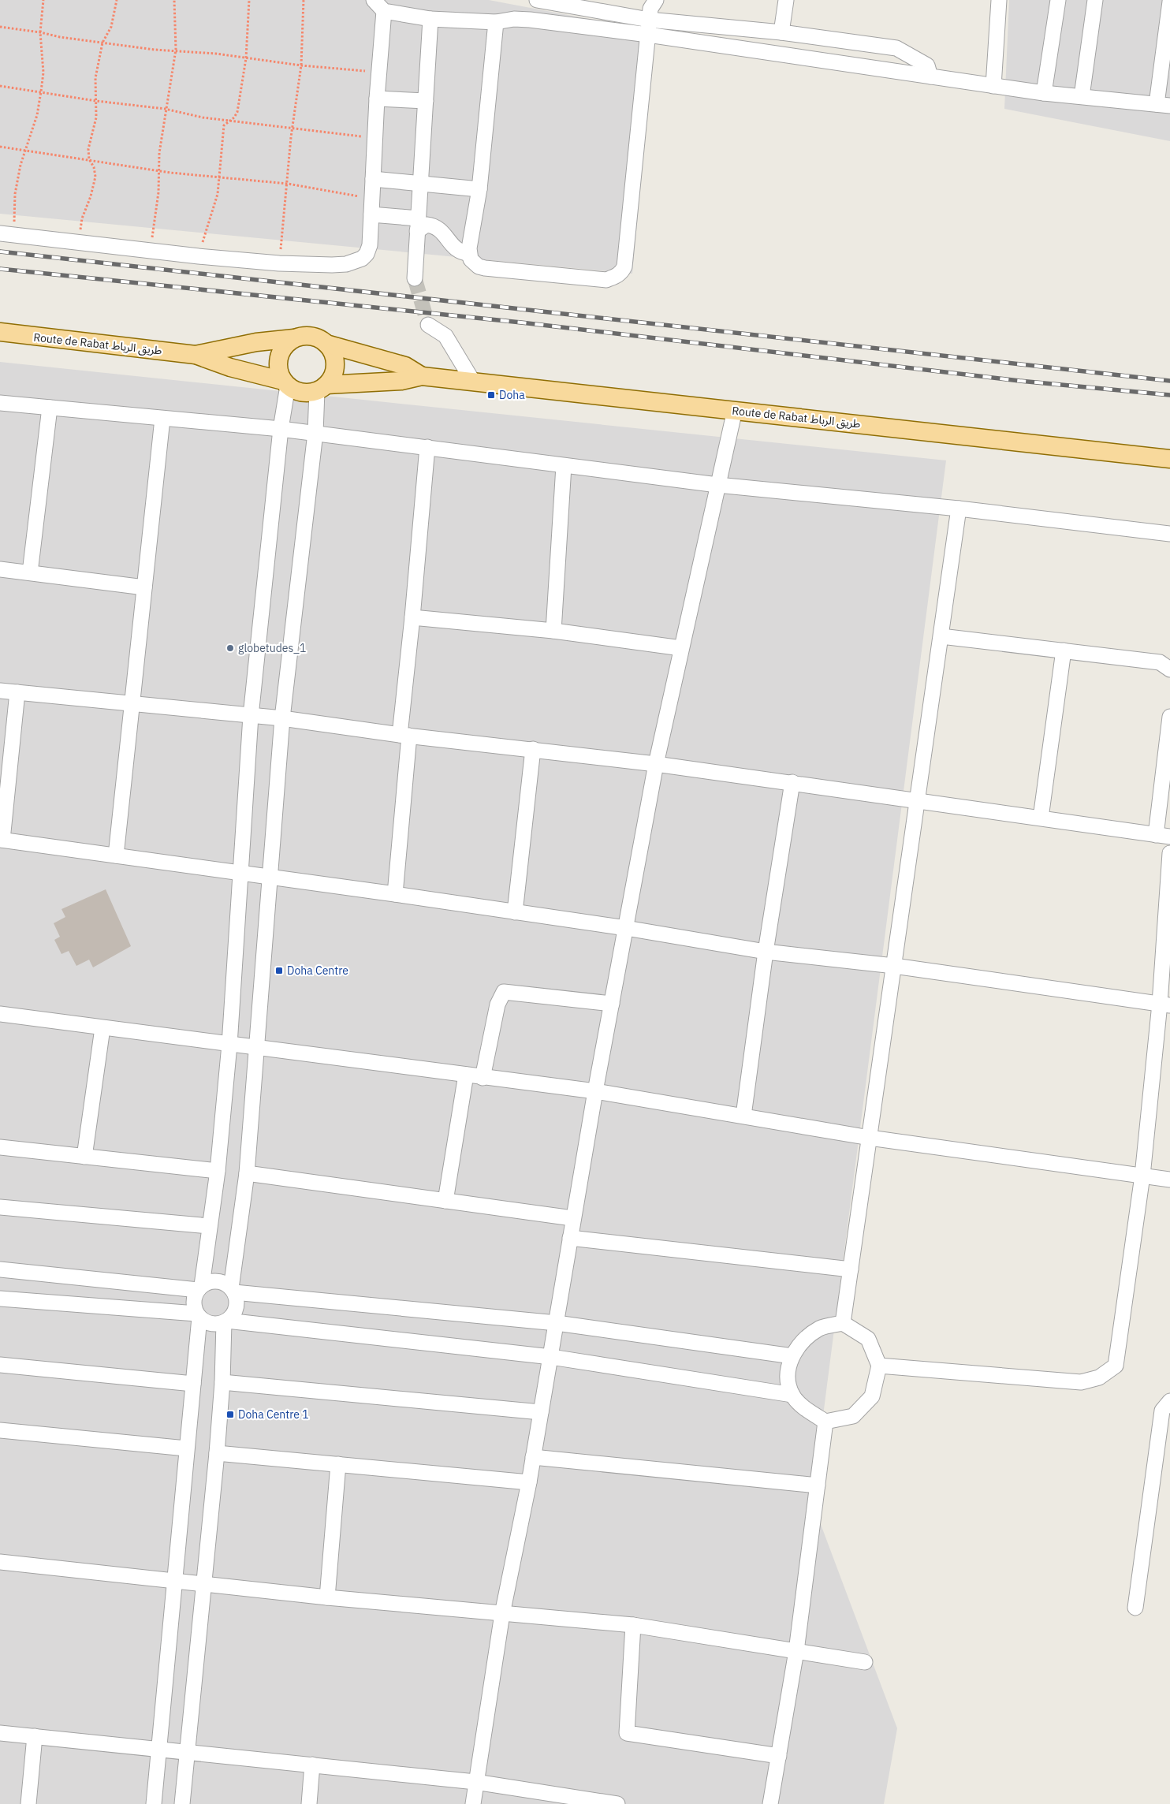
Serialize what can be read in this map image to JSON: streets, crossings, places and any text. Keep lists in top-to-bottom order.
{
  "streets": {
    "main road": ["Route de Rabat طريق الرباط"]
  },
  "places": {
    "transit": ["Doha", "Doha Centre", "Doha Centre 1"],
    "other": ["globetudes_1"]
  }
}
